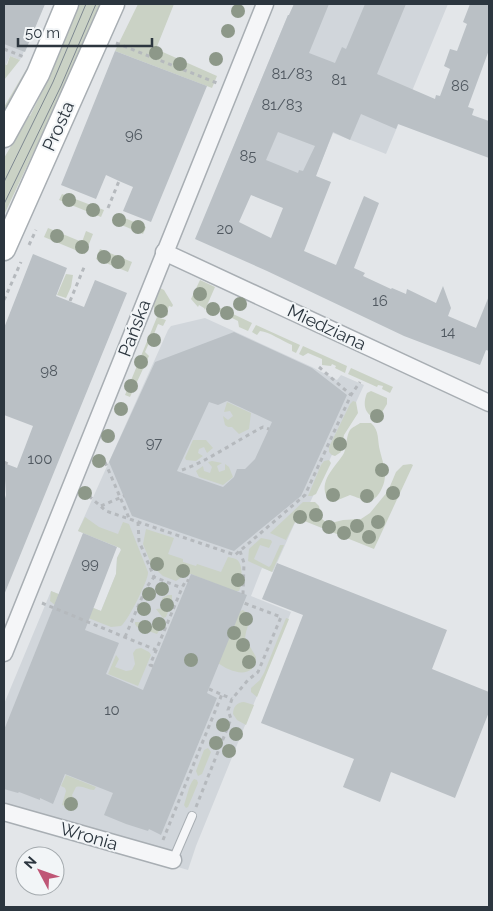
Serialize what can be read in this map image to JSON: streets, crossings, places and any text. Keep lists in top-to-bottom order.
{
  "streets": {
    "main road": ["Prosta"],
    "street": ["Miedziana", "Pańska", "Wronia"]
  },
  "crossings": [
    ["Miedziana", "Pańska"]
  ],
  "house_numbers": [
    "81/83",
    "81",
    "86",
    "81/83",
    "96",
    "85",
    "20",
    "16",
    "14",
    "98",
    "97",
    "100",
    "99",
    "10"
  ],
  "scale_bar": "50 m",
  "north": "top left"
}
